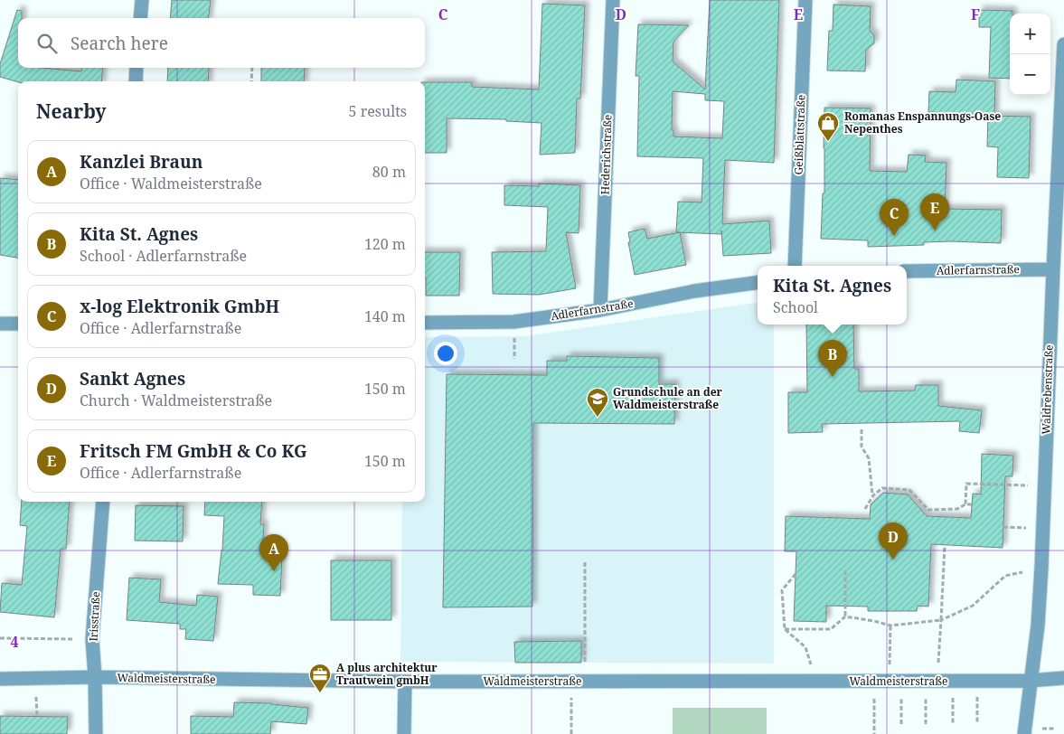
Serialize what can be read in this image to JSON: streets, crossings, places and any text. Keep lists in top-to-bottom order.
{
  "streets": {
    "street": [
      "Geißblattstraße",
      "Hederichstraße",
      "Adlerfarnstraße",
      "Waldrebenstraße",
      "Irisstraße",
      "Waldmeisterstraße"
    ]
  },
  "crossings": [
    ["Hederichstraße", "Adlerfarnstraße"],
    ["Adlerfarnstraße", "Waldrebenstraße"],
    ["Waldrebenstraße", "Waldmeisterstraße"],
    ["Irisstraße", "Waldmeisterstraße"]
  ],
  "places": {
    "shop": ["Romanas Enspannungs-Oase Nepenthes"],
    "school or university": ["Grundschule an der Waldmeisterstraße"],
    "office": ["A plus architektur Trautwein gmbH"]
  },
  "page": {
    "map_buttons": ["+", "−"],
    "search": "Search here",
    "heading": ["Nearby", "5 results"],
    "list": [
      {
        "mark": "A",
        "name": "Kanzlei Braun",
        "note": "Office · Waldmeisterstraße",
        "value": "80 m"
      },
      {
        "mark": "B",
        "name": "Kita St. Agnes",
        "note": "School · Adlerfarnstraße",
        "value": "120 m"
      },
      {
        "mark": "C",
        "name": "x-log Elektronik GmbH",
        "note": "Office · Adlerfarnstraße",
        "value": "140 m"
      },
      {
        "mark": "D",
        "name": "Sankt Agnes",
        "note": "Church · Waldmeisterstraße",
        "value": "150 m"
      },
      {
        "mark": "E",
        "name": "Fritsch FM GmbH & Co KG",
        "note": "Office · Adlerfarnstraße",
        "value": "150 m"
      }
    ],
    "pins": [
      "E",
      "C",
      "B",
      "D",
      "A"
    ],
    "popup": ["Kita St. Agnes", "School"]
  },
  "grid": {
    "columns": [
      "C",
      "D",
      "E",
      "F"
    ],
    "rows": ["4"]
  }
}
